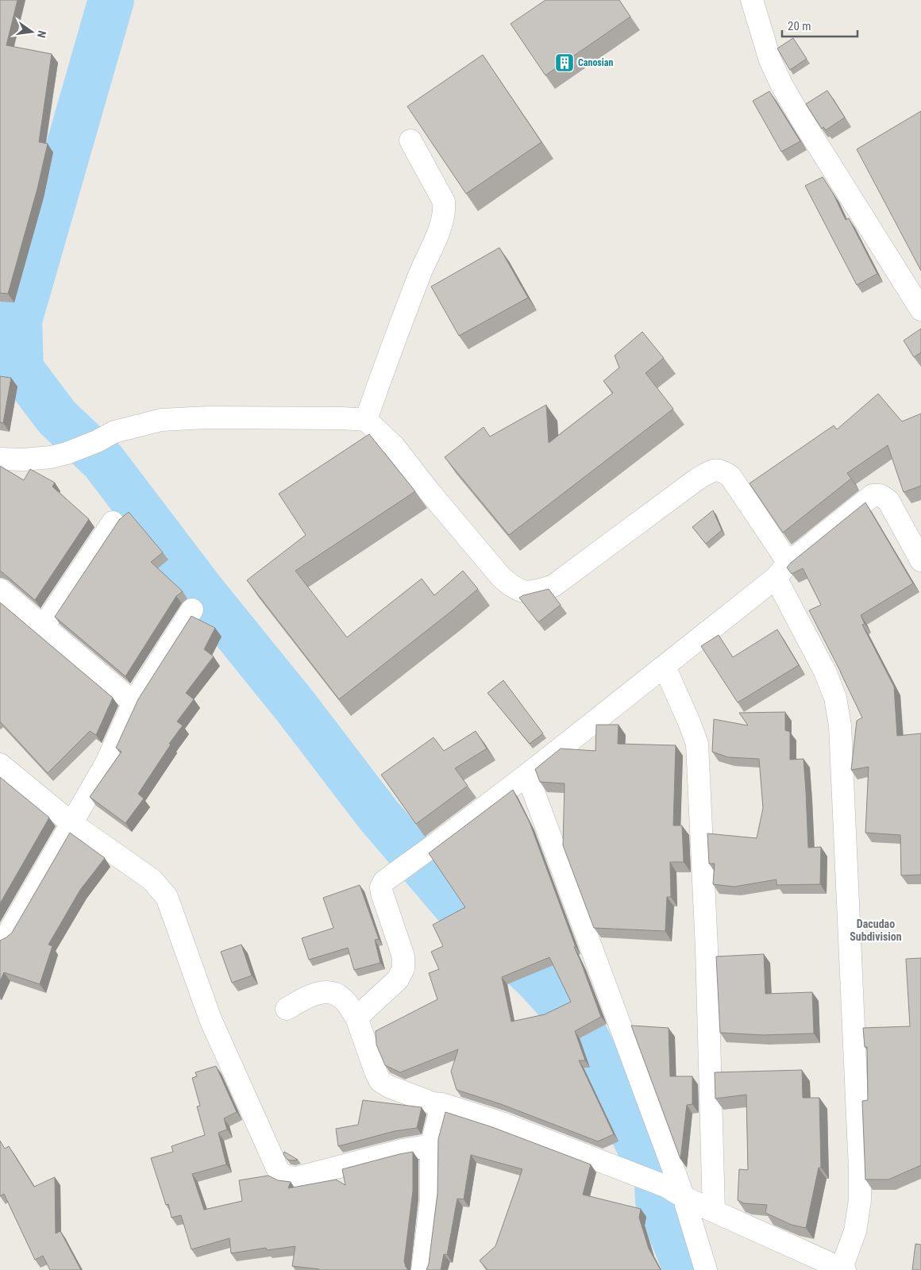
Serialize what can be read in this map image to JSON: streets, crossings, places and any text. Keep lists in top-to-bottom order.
{
  "districts": ["Dacudao Subdivision"],
  "places": {
    "building": ["Canosian"]
  },
  "scale_bar": "20 m",
  "north": "right"
}
